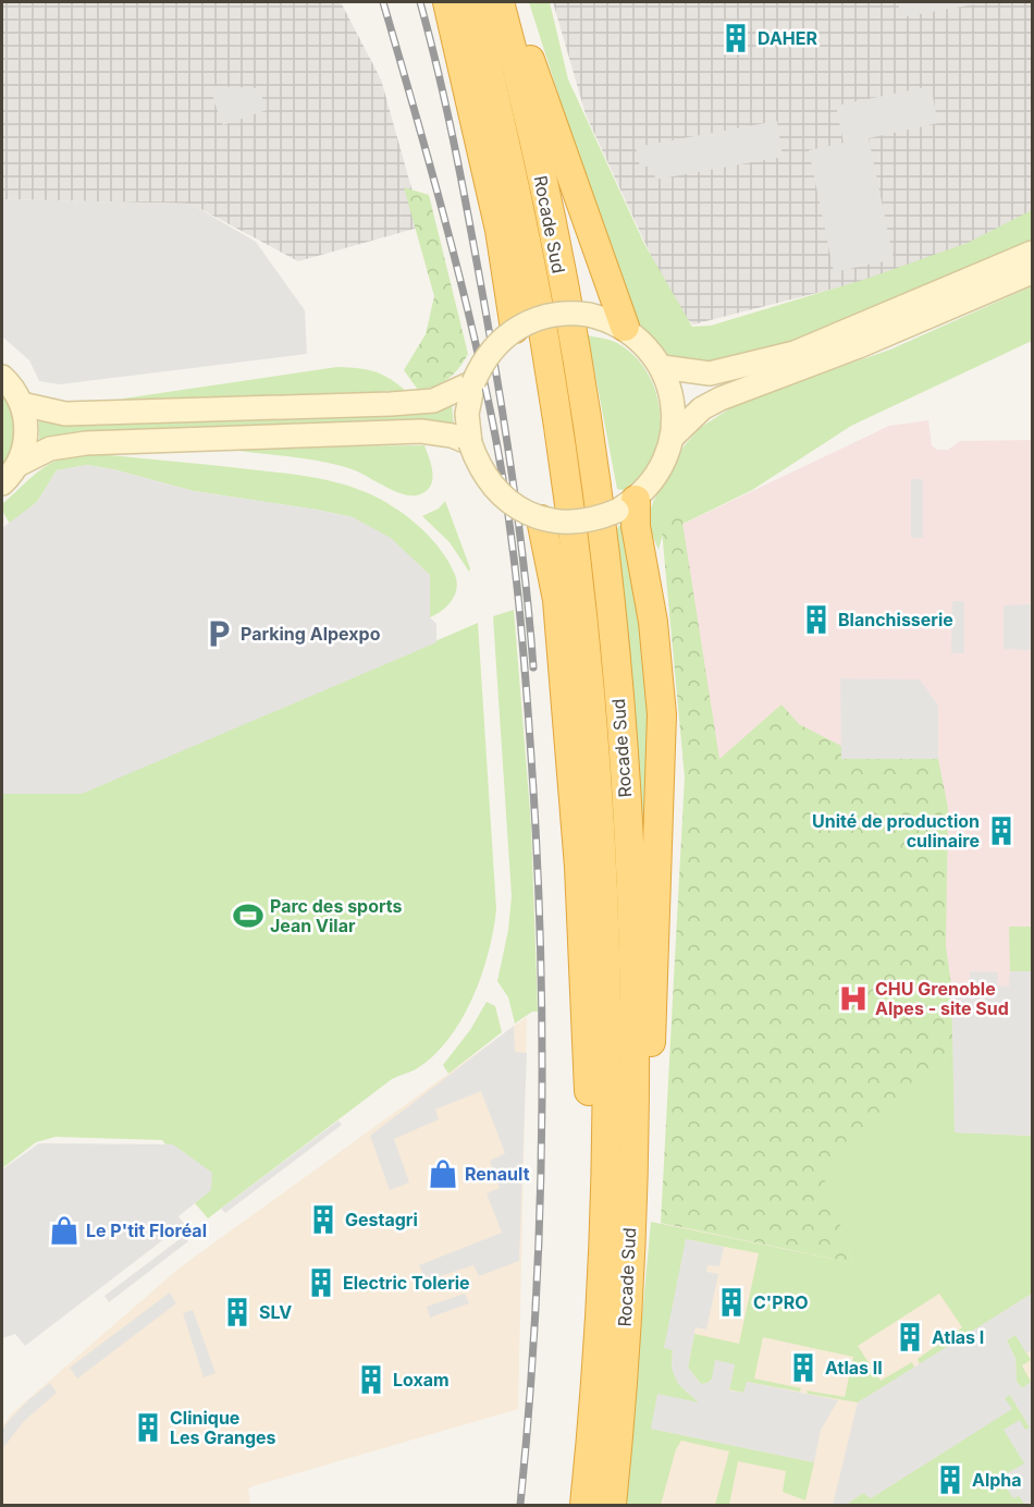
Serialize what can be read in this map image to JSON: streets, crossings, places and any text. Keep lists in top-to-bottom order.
{
  "streets": {
    "highway": ["Rocade Sud"]
  },
  "places": {
    "building": [
      "DAHER",
      "Blanchisserie",
      "Unité de production culinaire",
      "Gestagri",
      "Electric Tolerie",
      "C'PRO",
      "SLV",
      "Atlas I",
      "Atlas II",
      "Loxam",
      "Clinique Les Granges",
      "Alpha"
    ],
    "parking": ["Parking Alpexpo"],
    "sports": ["Parc des sports Jean Vilar"],
    "hospital": ["CHU Grenoble Alpes - site Sud"],
    "shop": ["Renault", "Le P'tit Floréal"]
  }
}
